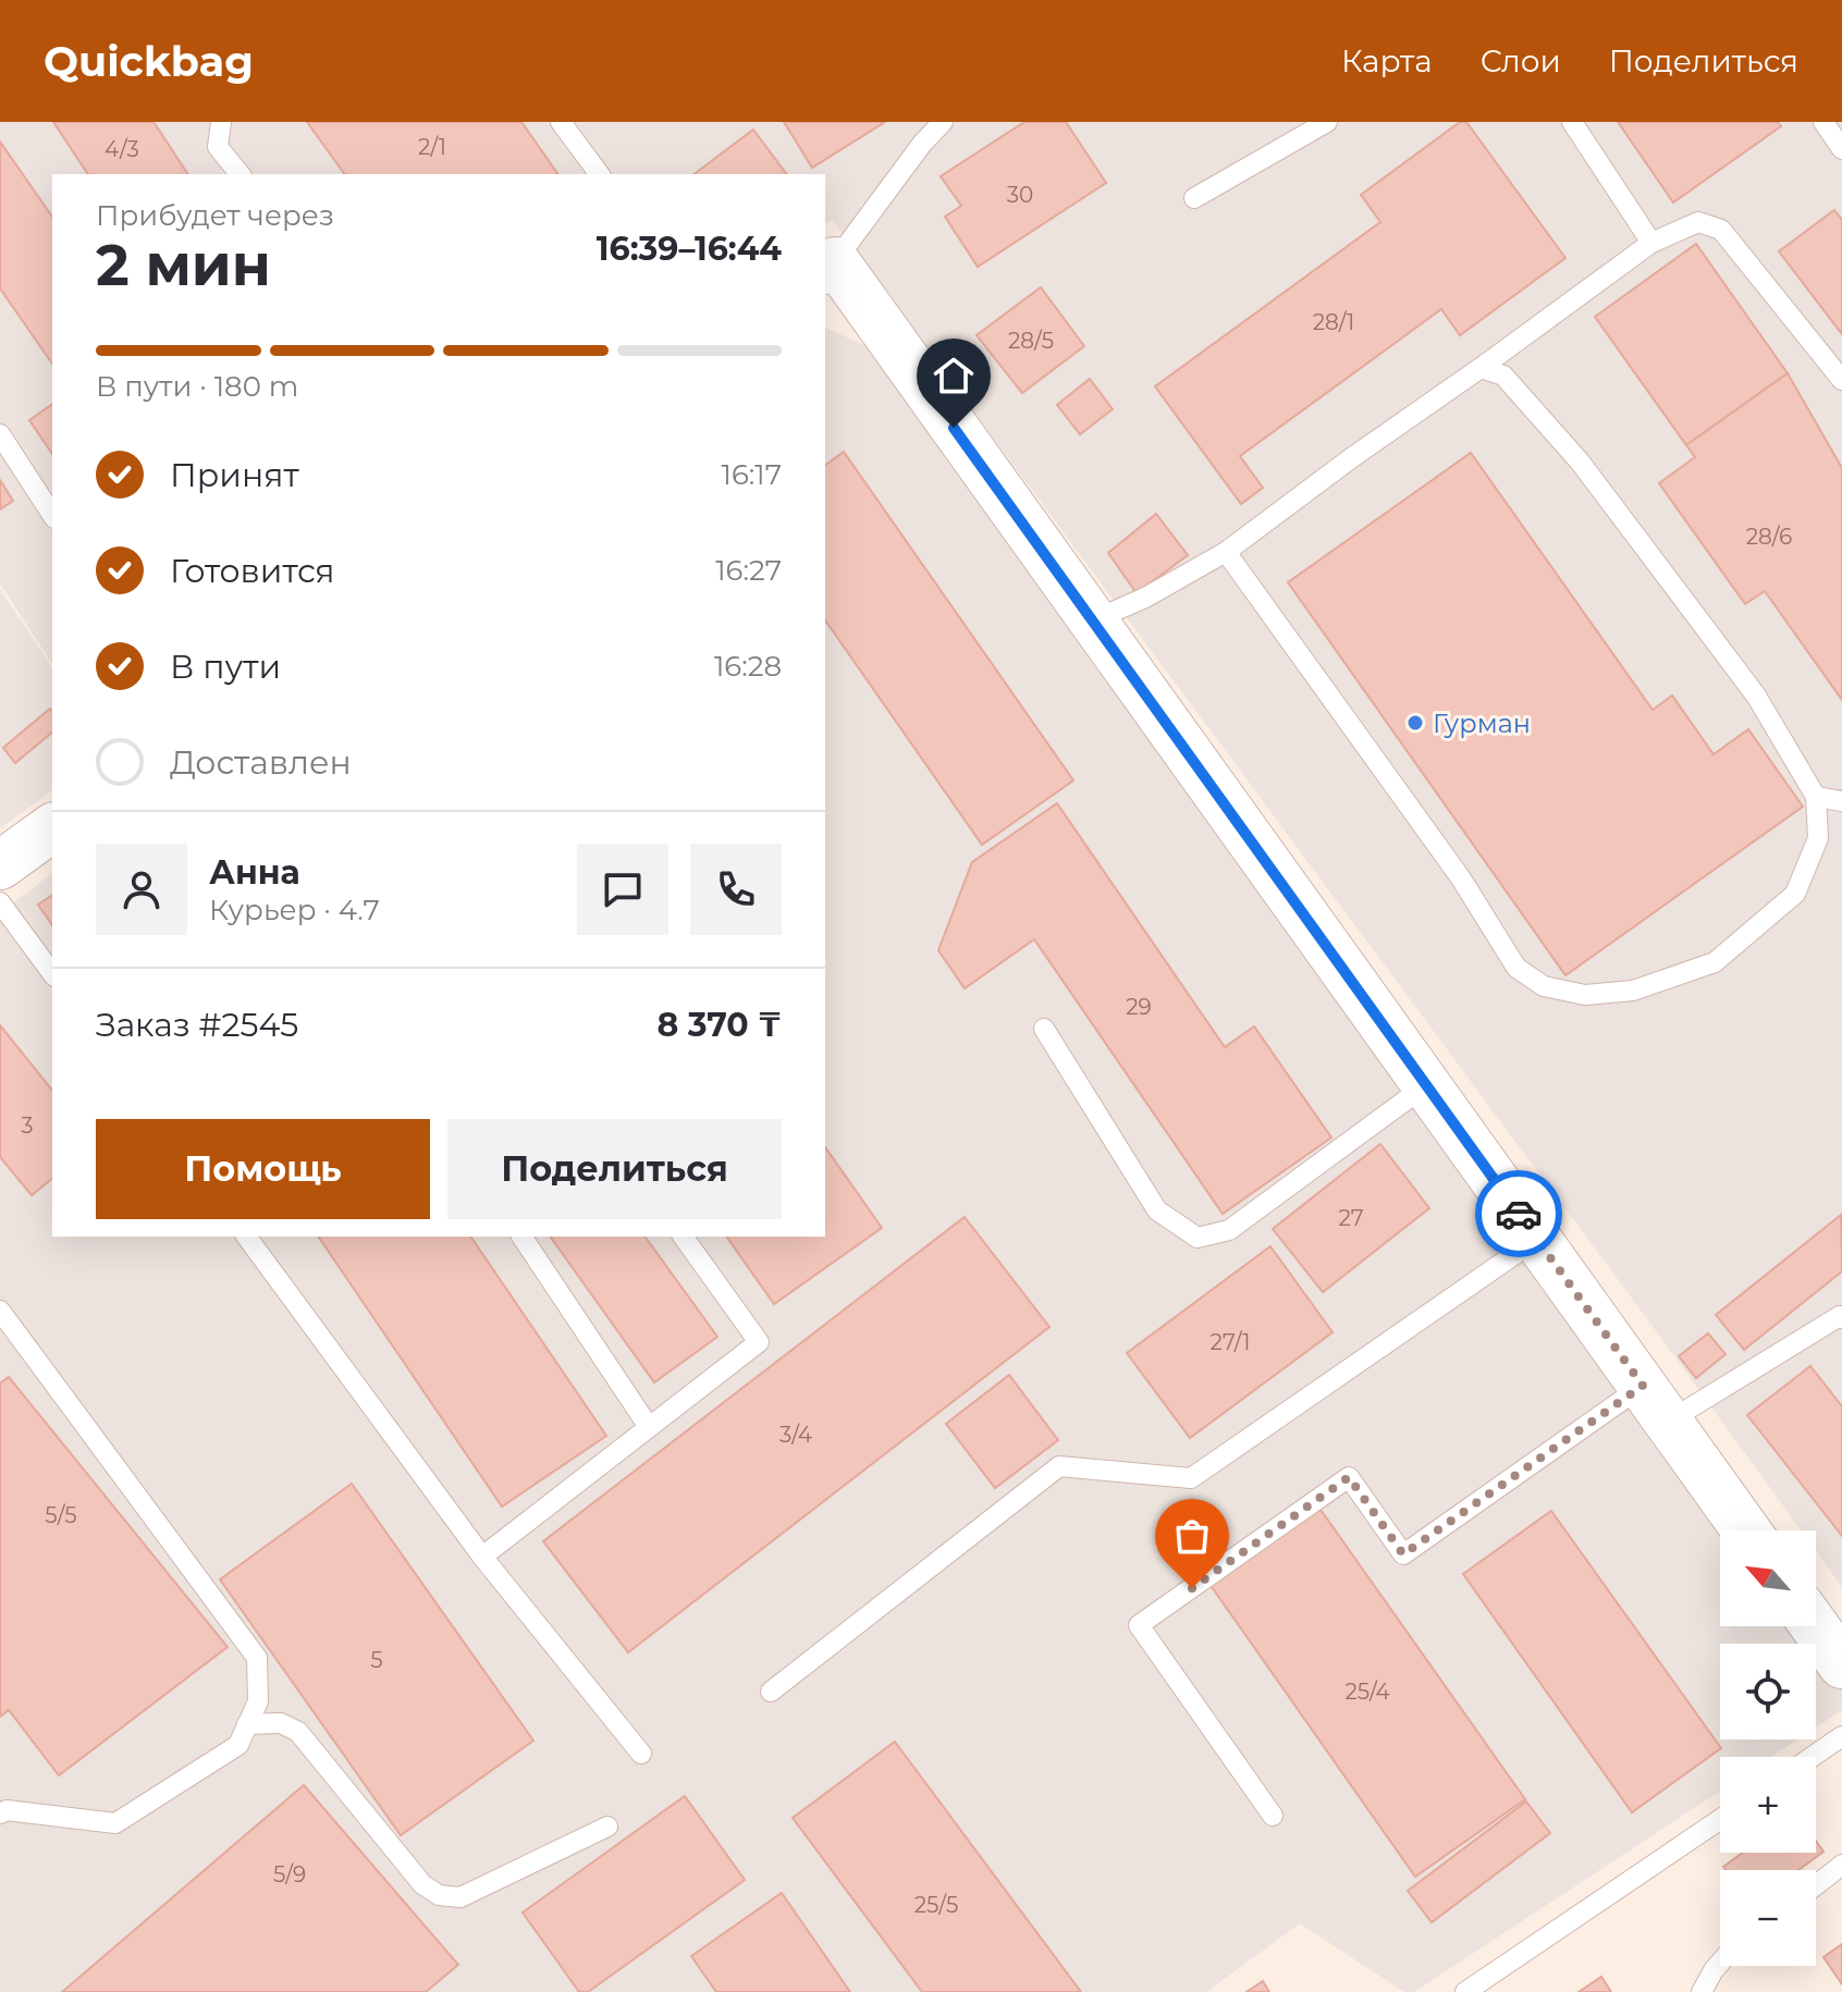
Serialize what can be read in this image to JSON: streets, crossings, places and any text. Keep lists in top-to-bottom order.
{
  "places": ["Гурман"],
  "house_numbers": [
    "2/1",
    "4/3",
    "30",
    "28/1",
    "28/5",
    "28/6",
    "29",
    "3",
    "27",
    "27/1",
    "3/4",
    "5/5",
    "5",
    "25/4",
    "5/9",
    "25/5"
  ],
  "north": "top left",
  "page": {
    "header": "Quickbag",
    "nav": ["Карта", "Слои", "Поделиться"],
    "heading": ["2 мин", "Прибудет через", "16:39–16:44"],
    "panel": [
      "Анна",
      "Курьер · 4.7",
      "Заказ #2545",
      "8 370 ₸"
    ],
    "bar": "В пути · 180 m",
    "list": [
      ["Принят", "16:17"],
      ["Готовится", "16:27"],
      ["В пути", "16:28"],
      "Доставлен"
    ],
    "buttons": ["Помощь", "Поделиться"],
    "map_buttons": ["+", "−"]
  }
}
